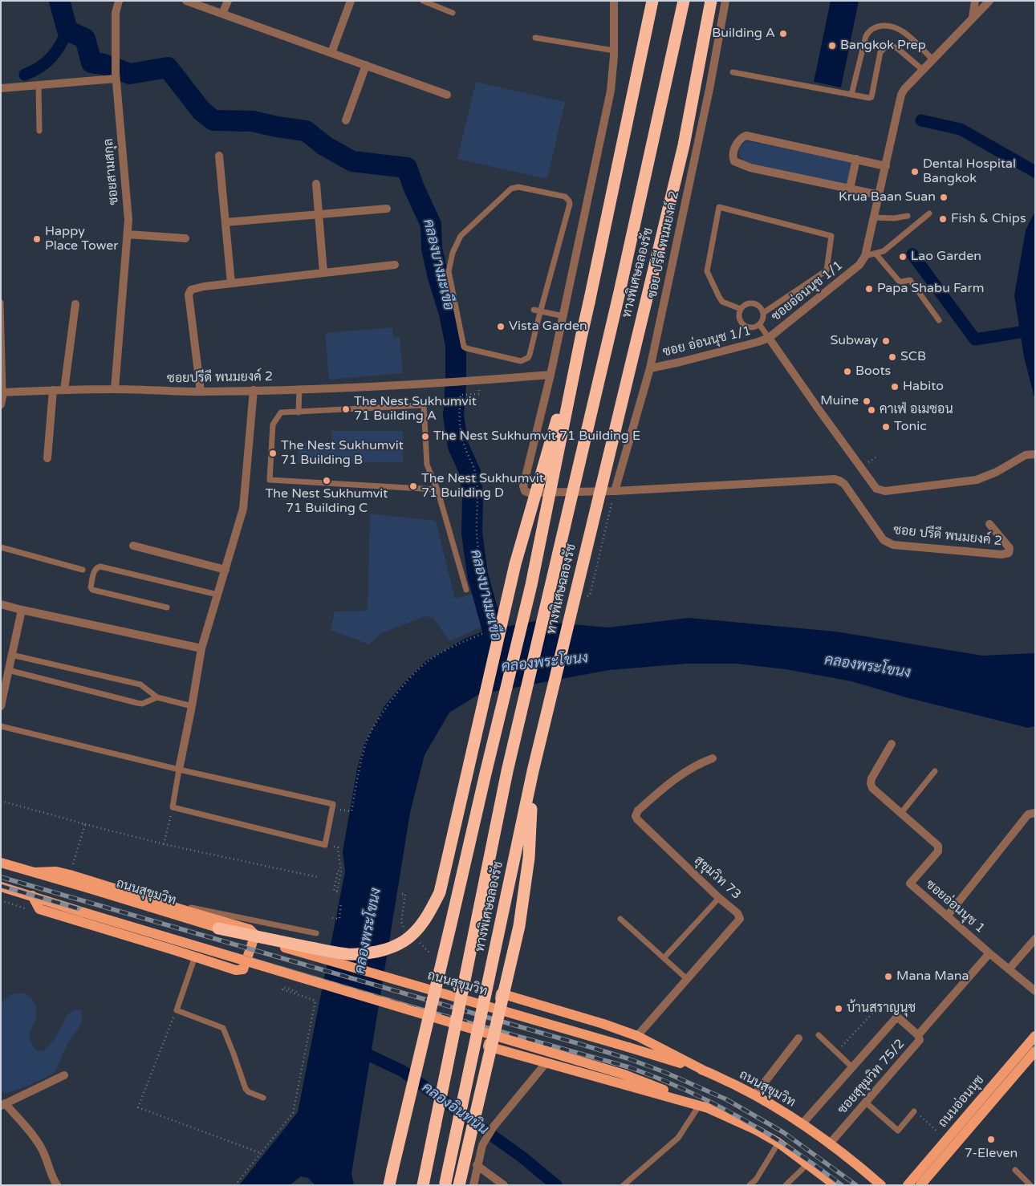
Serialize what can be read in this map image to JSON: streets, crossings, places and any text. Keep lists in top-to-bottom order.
{
  "streets": {
    "highway": ["ทางพิเศษฉลองรัช"],
    "main road": ["ถนนสุขุมวิท", "ถนนอ่อนนุช"],
    "street": [
      "ซอยสามสกุล",
      "ซอย ปรีดี พนมยงค์ 2",
      "ซอยอ่อนนุช 1/1",
      "ซอย อ่อนนุช 1/1",
      "ซอยปรีดี พนมยงค์ 2",
      "สุขุมวิท 73",
      "ซอยอ่อนนุช 1",
      "ซอยสุขุมวิท 75/2"
    ]
  },
  "crossings": [
    ["ซอยสามสกุล", "ซอยปรีดี พนมยงค์ 2"],
    ["ซอย ปรีดี พนมยงค์ 2", "ซอย อ่อนนุช 1/1"],
    ["ซอย ปรีดี พนมยงค์ 2", "ซอยปรีดี พนมยงค์ 2"],
    ["ซอยอ่อนนุช 1/1", "ซอย อ่อนนุช 1/1"],
    ["ถนนสุขุมวิท", "ซอยสุขุมวิท 75/2"],
    ["ซอยอ่อนนุช 1", "ซอยสุขุมวิท 75/2"]
  ],
  "water": ["คลองบางมะเขือ", "คลองพระโขนง", "คลองอินทนิน"],
  "places": [
    "Building A",
    "Bangkok Prep",
    "Dental Hospital Bangkok",
    "Krua Baan Suan",
    "Fish & Chips",
    "Happy Place Tower",
    "Lao Garden",
    "Papa Shabu Farm",
    "Vista Garden",
    "Subway",
    "SCB",
    "Boots",
    "Habito",
    "Muine",
    "The Nest Sukhumvit 71 Building A",
    "คาเฟ่ อเมซอน",
    "Tonic",
    "The Nest Sukhumvit 71 Building E",
    "The Nest Sukhumvit 71 Building B",
    "The Nest Sukhumvit 71 Building C",
    "The Nest Sukhumvit 71 Building D",
    "Mana Mana",
    "บ้านสราญนุช",
    "7-Eleven"
  ]
}
